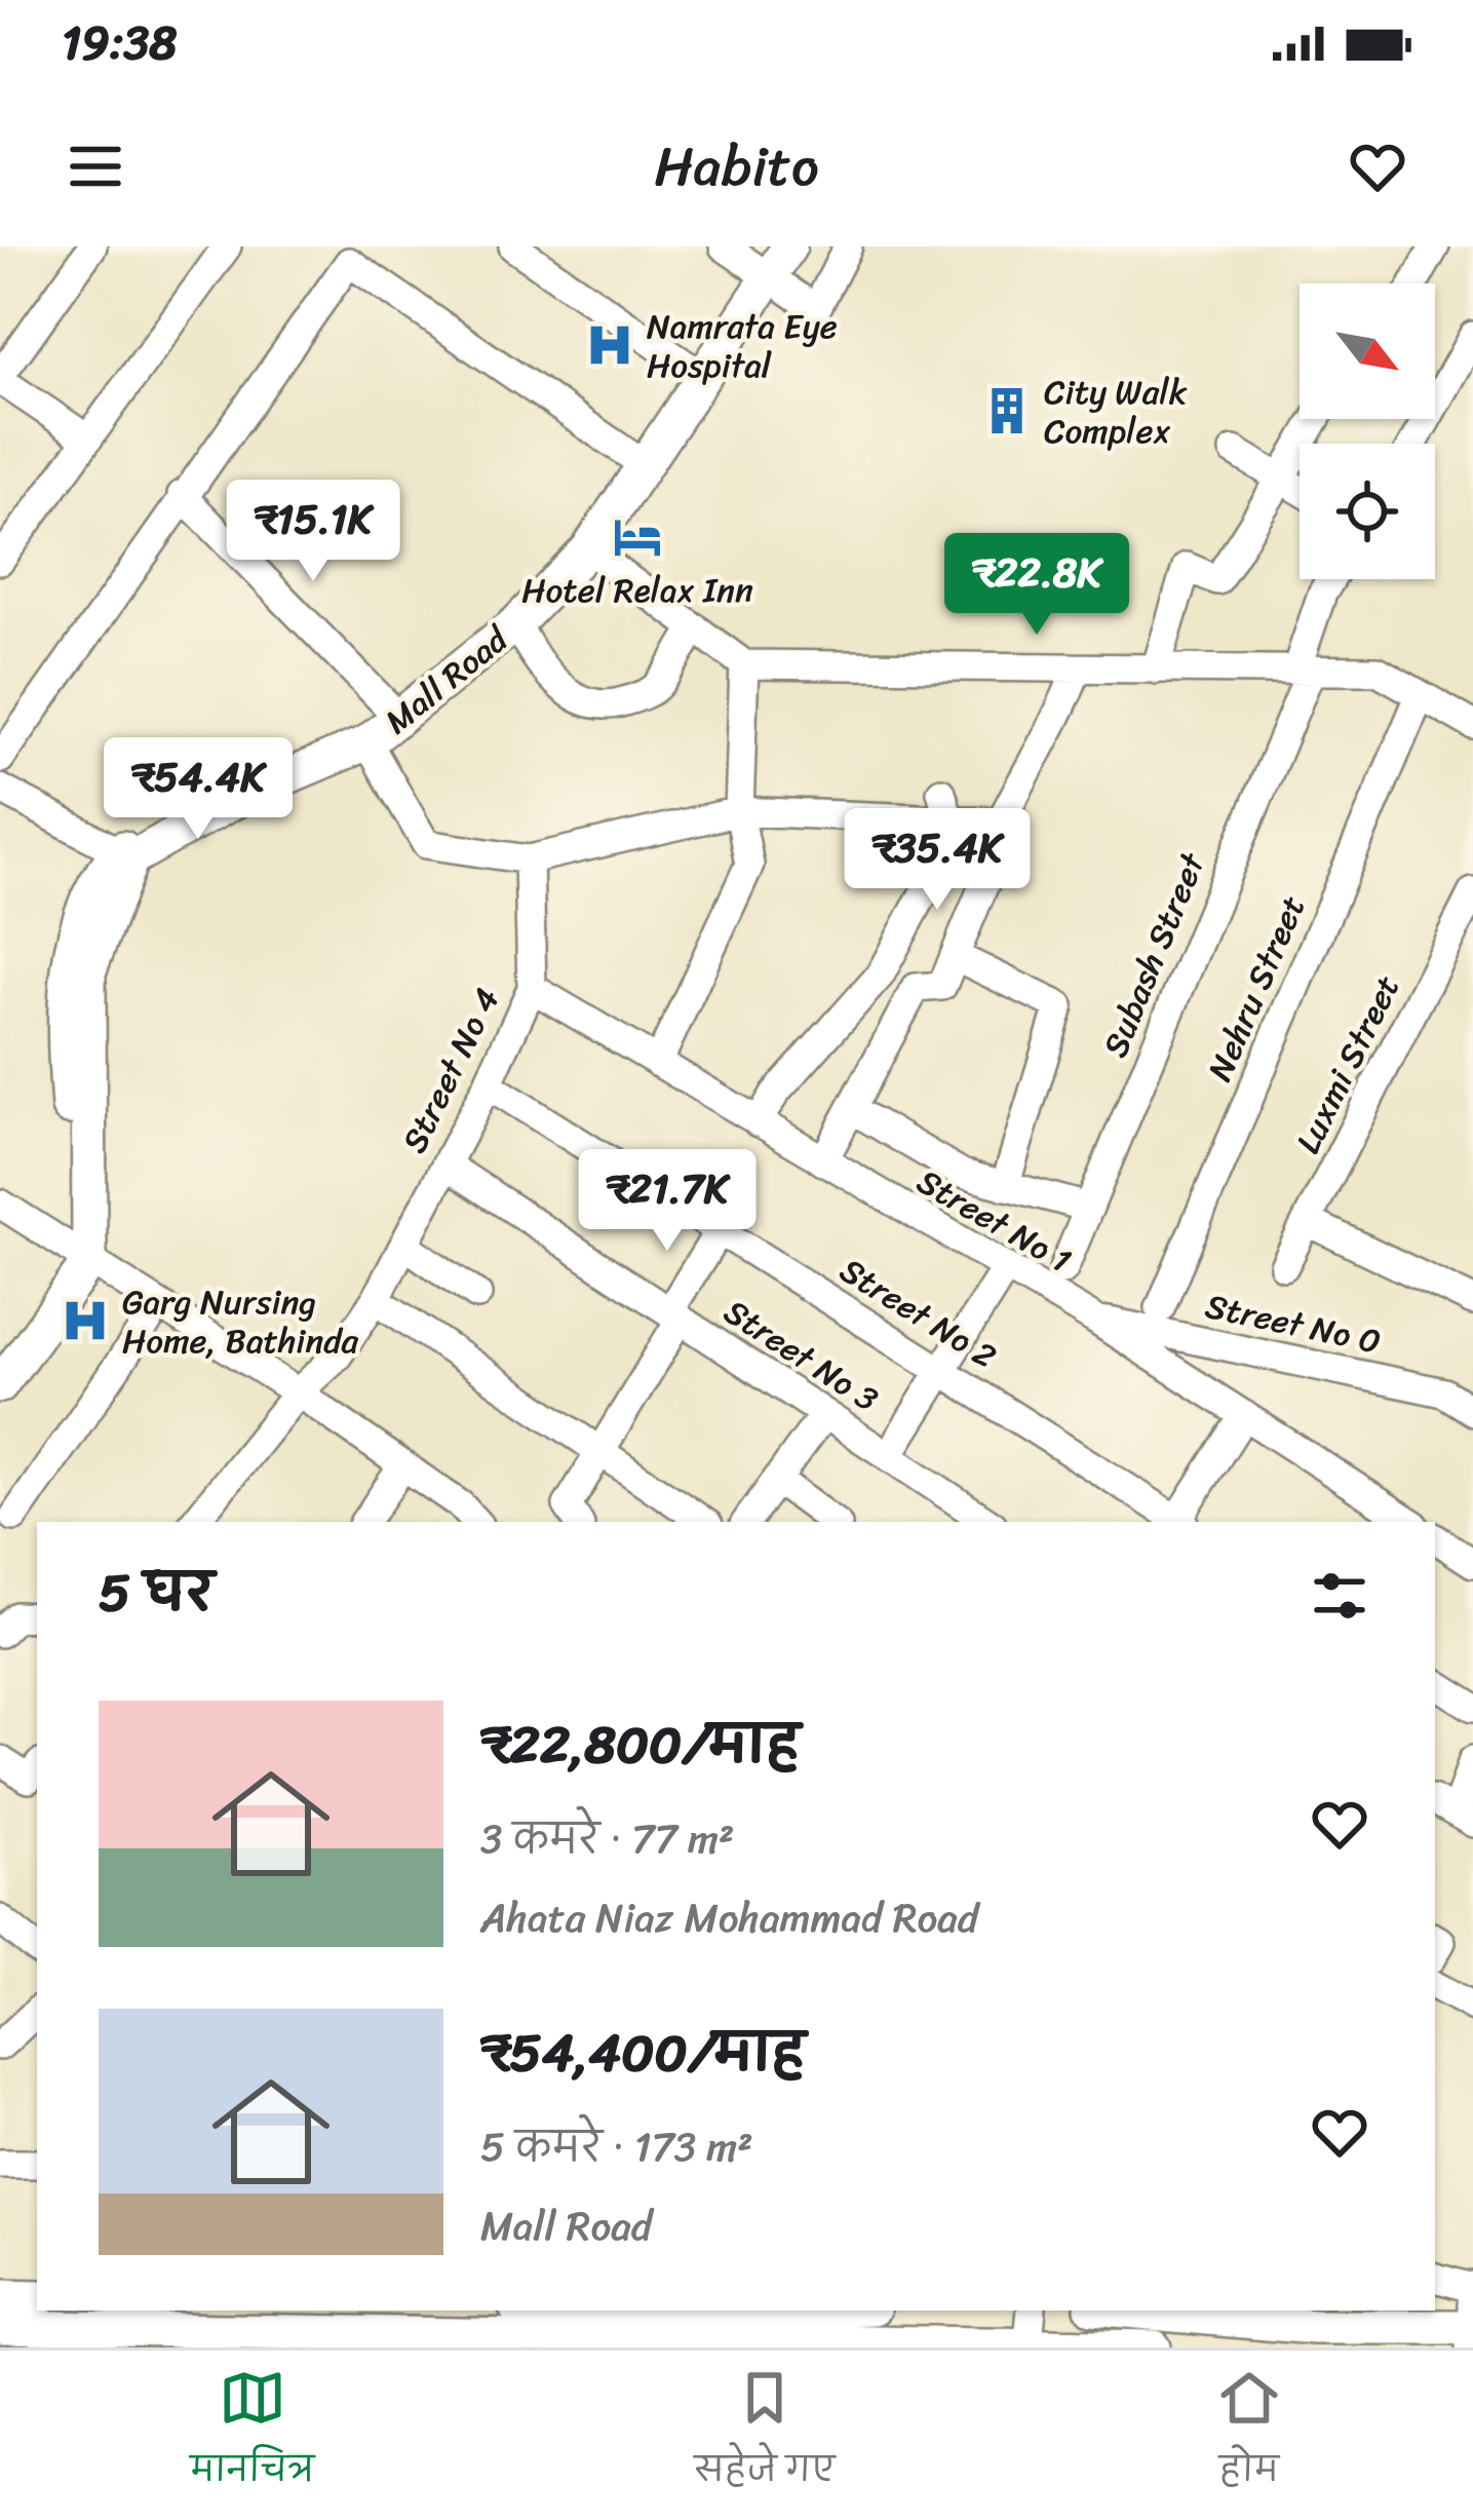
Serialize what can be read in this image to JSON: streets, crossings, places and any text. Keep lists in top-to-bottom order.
{
  "streets": {
    "main road": ["Mall Road"],
    "street": [
      "Subash Street",
      "Nehru Street",
      "Luxmi Street",
      "Street No 4",
      "Street No 1",
      "Street No 2",
      "Street No 0",
      "Street No 3"
    ]
  },
  "crossings": [
    ["Street No 4", "Street No 1"],
    ["Street No 4", "Street No 2"],
    ["Street No 4", "Street No 3"],
    ["Street No 1", "Street No 0"]
  ],
  "places": {
    "hospital": ["Namrata Eye Hospital", "Garg Nursing Home, Bathinda"],
    "building": ["City Walk Complex"],
    "hotel": ["Hotel Relax Inn"]
  },
  "north": "bottom right",
  "page": {
    "status": "19:38",
    "header": "Habito",
    "price": [
      "₹15.1K",
      "₹22.8K",
      "₹54.4K",
      "₹35.4K",
      "₹21.7K"
    ],
    "heading": "5 घर",
    "list": [
      {
        "name": "₹22,800/माह",
        "note": "3 कमरे · 77 m² · Ahata Niaz Mohammad Road"
      },
      {
        "name": "₹54,400/माह",
        "note": "5 कमरे · 173 m² · Mall Road"
      }
    ],
    "tabs": ["मानचित्र", "सहेजे गए", "होम"]
  }
}
